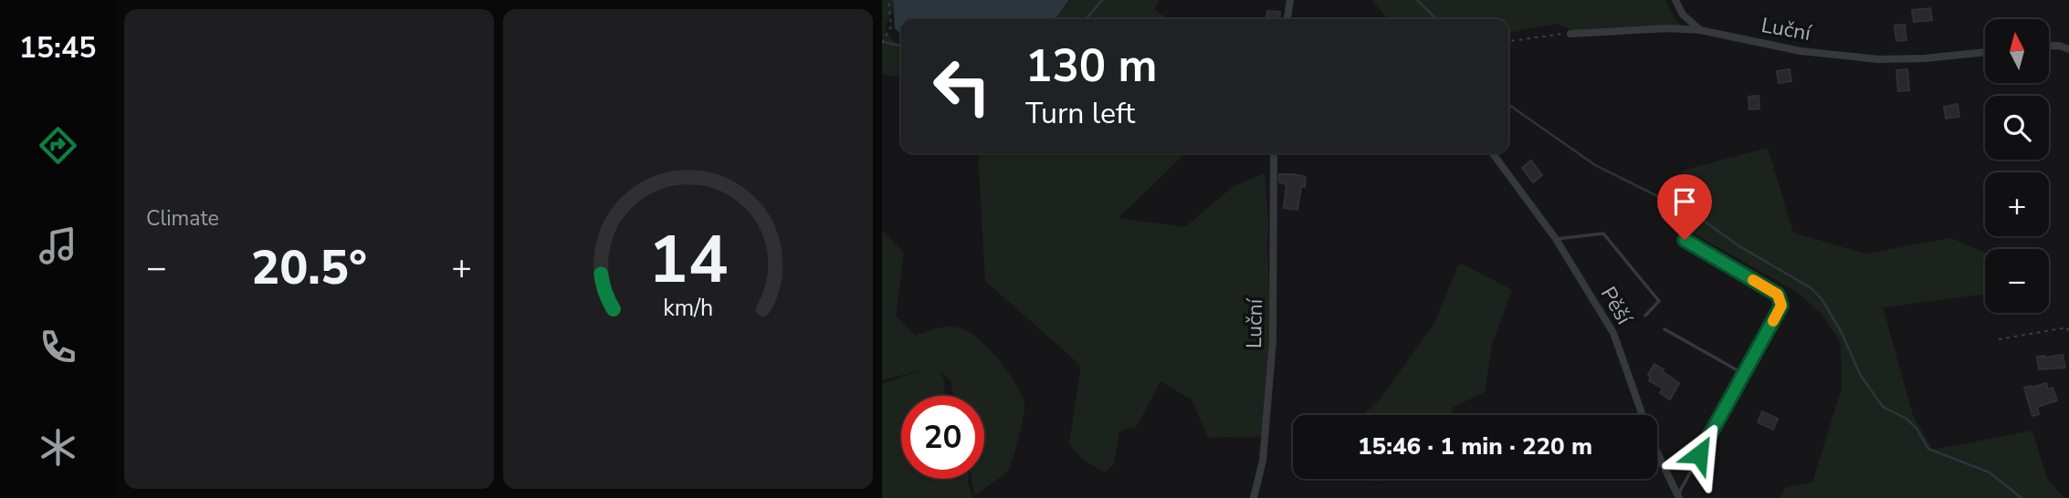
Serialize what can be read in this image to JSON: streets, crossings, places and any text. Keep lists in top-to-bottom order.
{
  "streets": {
    "street": ["Luční", "Pěší"]
  },
  "north": "top",
  "page": {
    "tabs": "15:45",
    "tile": "Climate",
    "map_buttons": ["+", "−"],
    "turn": ["130 m", "Turn left"],
    "heat": ["−", "20.5°", "+"],
    "limit": "20",
    "trip": "15:46 · 1 min · 220 m",
    "gauge": ["14", "km/h"]
  }
}
